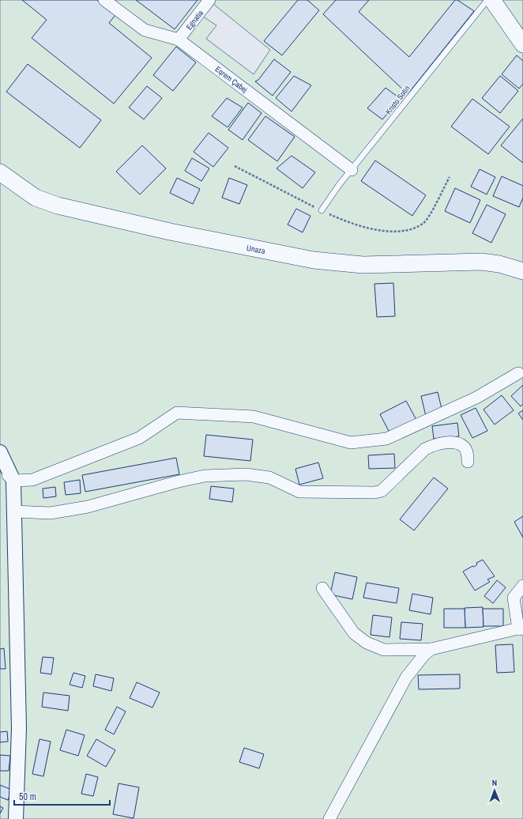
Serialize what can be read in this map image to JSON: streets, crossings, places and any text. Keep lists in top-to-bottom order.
{
  "streets": {
    "main road": ["Unaza"],
    "street": ["Egnatia", "Eqrem Çabej"],
    "lane": ["Kristo Sotiri"]
  },
  "crossings": [
    ["Egnatia", "Eqrem Çabej"],
    ["Eqrem Çabej", "Kristo Sotiri"]
  ],
  "scale_bar": "50 m",
  "north": "top"
}
